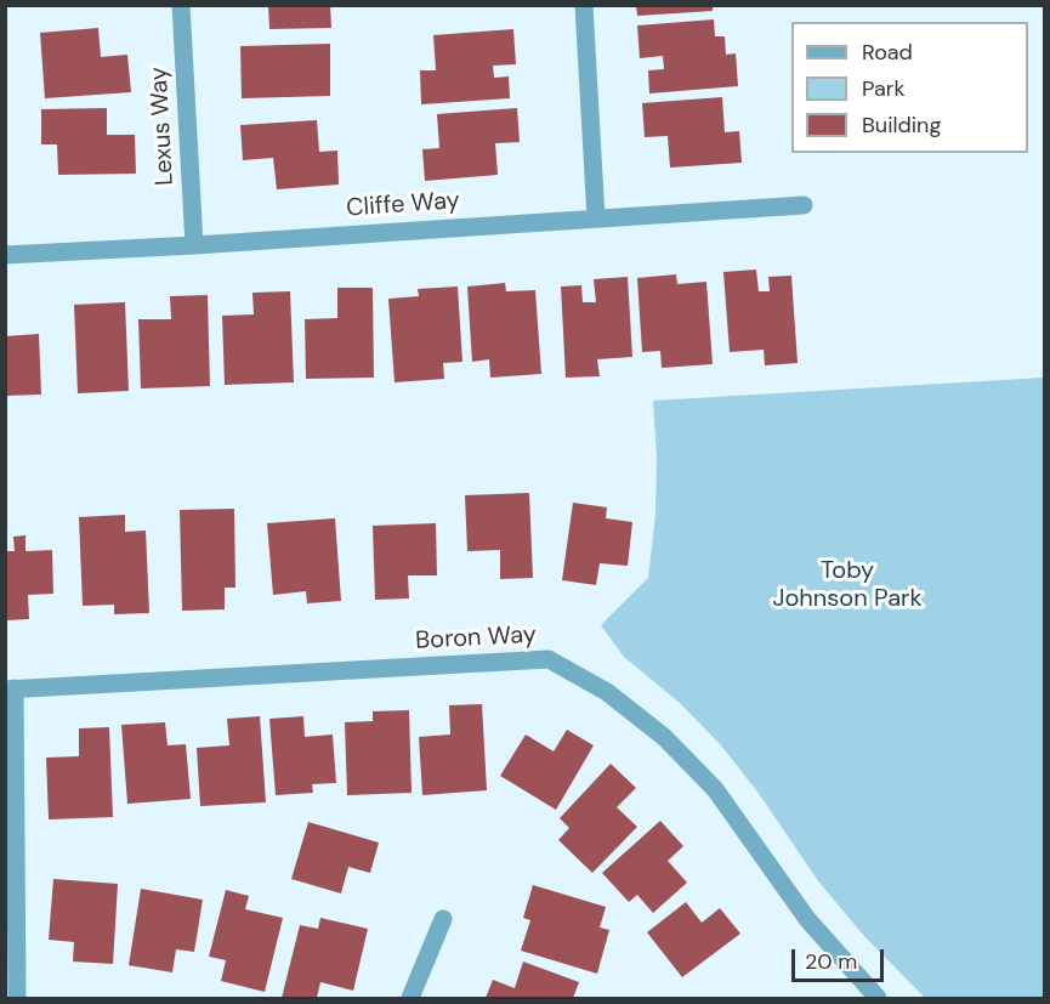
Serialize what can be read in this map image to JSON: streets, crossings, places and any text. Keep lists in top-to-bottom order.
{
  "streets": {
    "street": ["Lexus Way", "Cliffe Way", "Boron Way"]
  },
  "crossings": [
    ["Lexus Way", "Cliffe Way"]
  ],
  "parks": ["Toby Johnson Park"],
  "legend": ["Road", "Park", "Building"],
  "scale_bar": "20 m"
}
